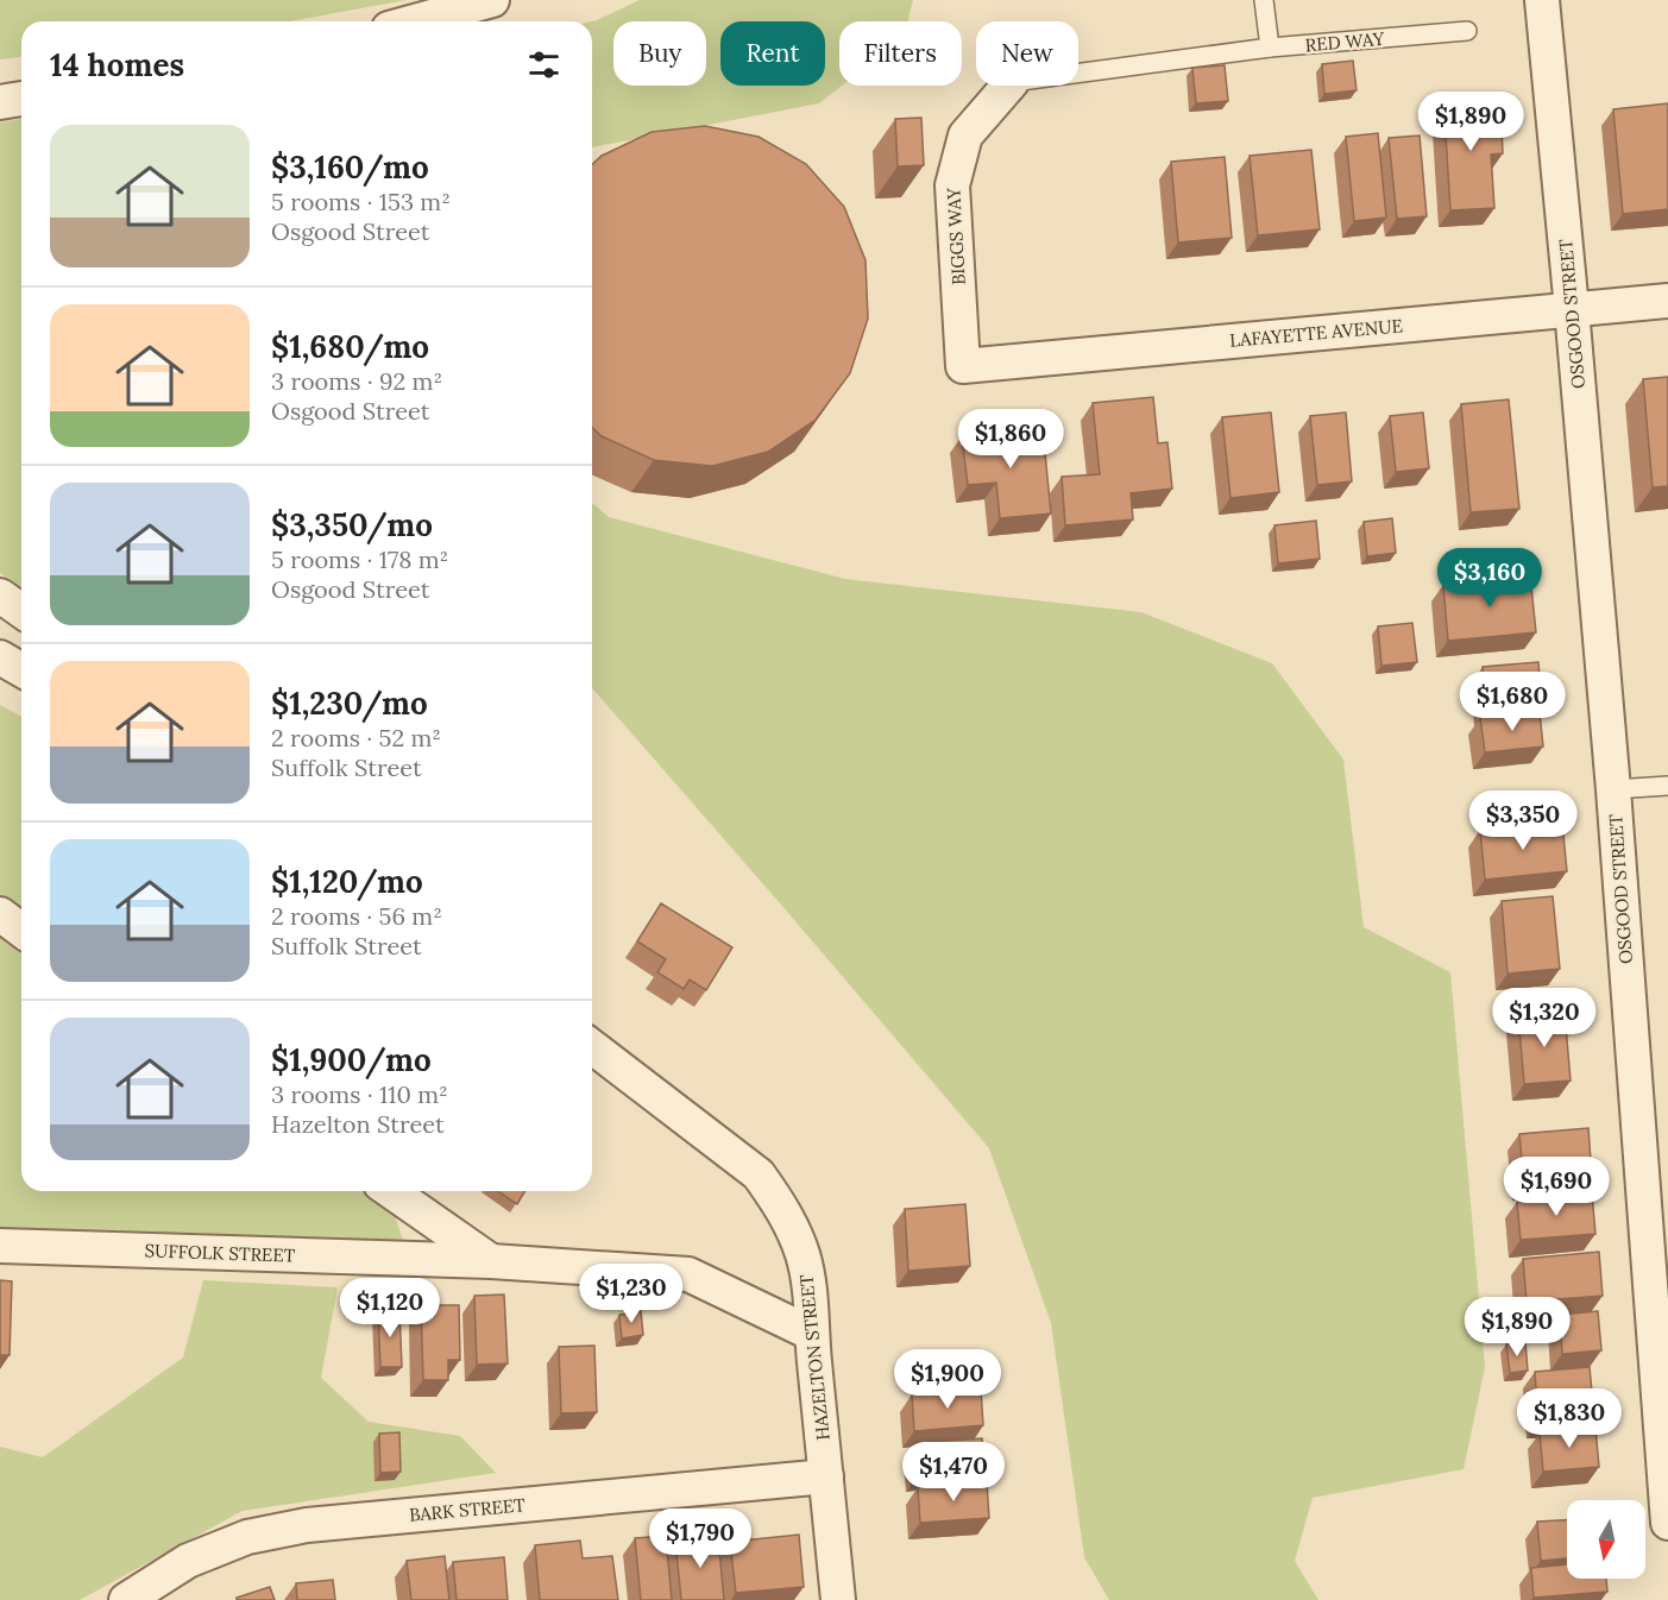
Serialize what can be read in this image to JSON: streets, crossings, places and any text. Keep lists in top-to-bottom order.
{
  "streets": {
    "street": [
      "BIGGS WAY",
      "OSGOOD STREET",
      "LAFAYETTE AVENUE",
      "SUFFOLK STREET",
      "HAZELTON STREET",
      "BARK STREET"
    ],
    "lane": ["RED WAY"]
  },
  "crossings": [
    ["BIGGS WAY", "LAFAYETTE AVENUE"],
    ["OSGOOD STREET", "LAFAYETTE AVENUE"],
    ["SUFFOLK STREET", "HAZELTON STREET"],
    ["HAZELTON STREET", "BARK STREET"]
  ],
  "north": "bottom",
  "page": {
    "chip": [
      "Buy",
      "Rent",
      "Filters",
      "New"
    ],
    "heading": "14 homes",
    "price": [
      "$1,890",
      "$1,860",
      "$3,160",
      "$1,680",
      "$3,350",
      "$1,320",
      "$1,690",
      "$1,230",
      "$1,120",
      "$1,890",
      "$1,900",
      "$1,830",
      "$1,470",
      "$1,790"
    ],
    "list": [
      {
        "name": "$3,160/mo",
        "note": "5 rooms · 153 m² · Osgood Street"
      },
      {
        "name": "$1,680/mo",
        "note": "3 rooms · 92 m² · Osgood Street"
      },
      {
        "name": "$3,350/mo",
        "note": "5 rooms · 178 m² · Osgood Street"
      },
      {
        "name": "$1,230/mo",
        "note": "2 rooms · 52 m² · Suffolk Street"
      },
      {
        "name": "$1,120/mo",
        "note": "2 rooms · 56 m² · Suffolk Street"
      },
      {
        "name": "$1,900/mo",
        "note": "3 rooms · 110 m² · Hazelton Street"
      }
    ]
  }
}
